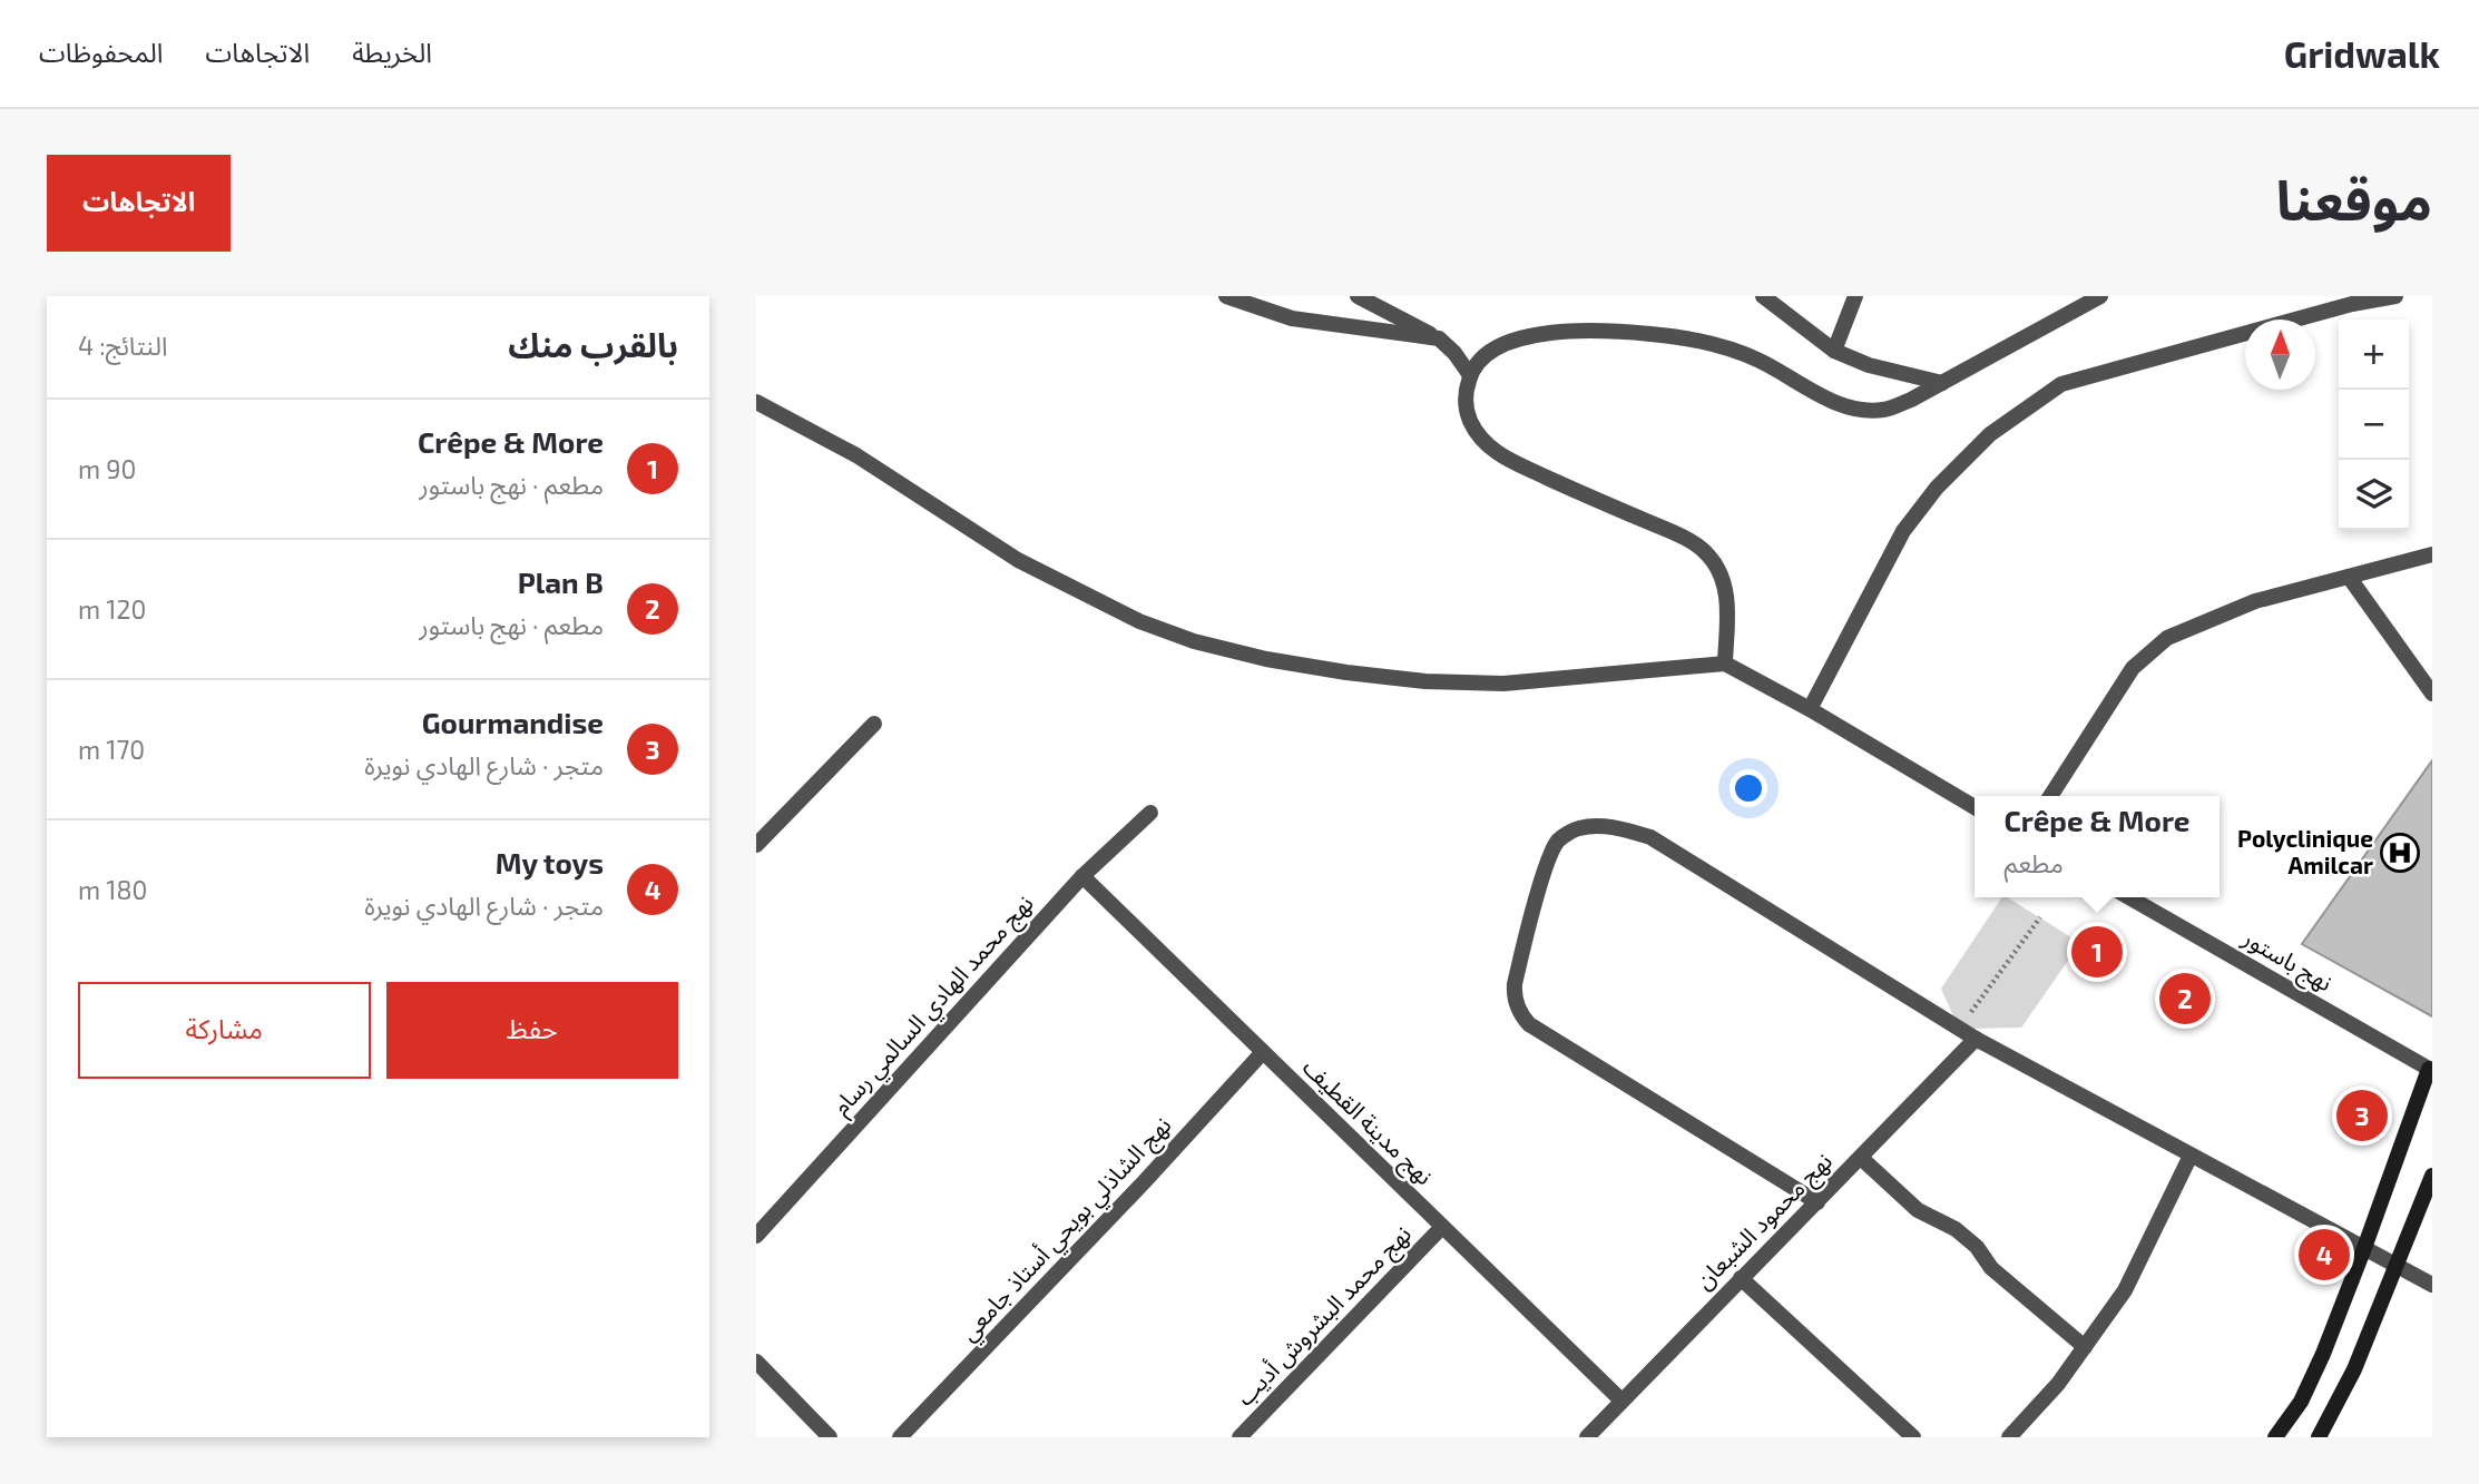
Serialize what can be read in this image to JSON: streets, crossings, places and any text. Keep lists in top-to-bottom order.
{
  "streets": {
    "street": [
      "نهج باستور",
      "نهج محمد الهادي السالمي رسام",
      "نهج مدينة القطيف",
      "نهج محمود الشبعان",
      "نهج الشاذلي بويحي أستاذ جامعي",
      "نهج محمد البشروش أديب"
    ]
  },
  "crossings": [
    ["نهج محمد الهادي السالمي رسام", "نهج مدينة القطيف"],
    ["نهج مدينة القطيف", "نهج محمود الشبعان"],
    ["نهج مدينة القطيف", "نهج الشاذلي بويحي أستاذ جامعي"],
    ["نهج مدينة القطيف", "نهج محمد البشروش أديب"]
  ],
  "places": {
    "hospital": ["Polyclinique Amilcar"]
  },
  "north": "top",
  "page": {
    "header": "Gridwalk",
    "nav": ["الخريطة", "الاتجاهات", "المحفوظات"],
    "title": "موقعنا",
    "buttons": [
      "الاتجاهات",
      ["حفظ", "مشاركة"]
    ],
    "heading": ["بالقرب منك", "النتائج: 4"],
    "map_buttons": ["+", "−"],
    "list": [
      {
        "mark": "1",
        "name": "Crêpe & More",
        "note": "مطعم · نهج باستور",
        "value": "90 m"
      },
      {
        "mark": "2",
        "name": "Plan B",
        "note": "مطعم · نهج باستور",
        "value": "120 m"
      },
      {
        "mark": "3",
        "name": "Gourmandise",
        "note": "متجر · شارع الهادي نويرة",
        "value": "170 m"
      },
      {
        "mark": "4",
        "name": "My toys",
        "note": "متجر · شارع الهادي نويرة",
        "value": "180 m"
      }
    ],
    "popup": ["Crêpe & More", "مطعم"],
    "pins": [
      "1",
      "2",
      "3",
      "4"
    ]
  }
}
